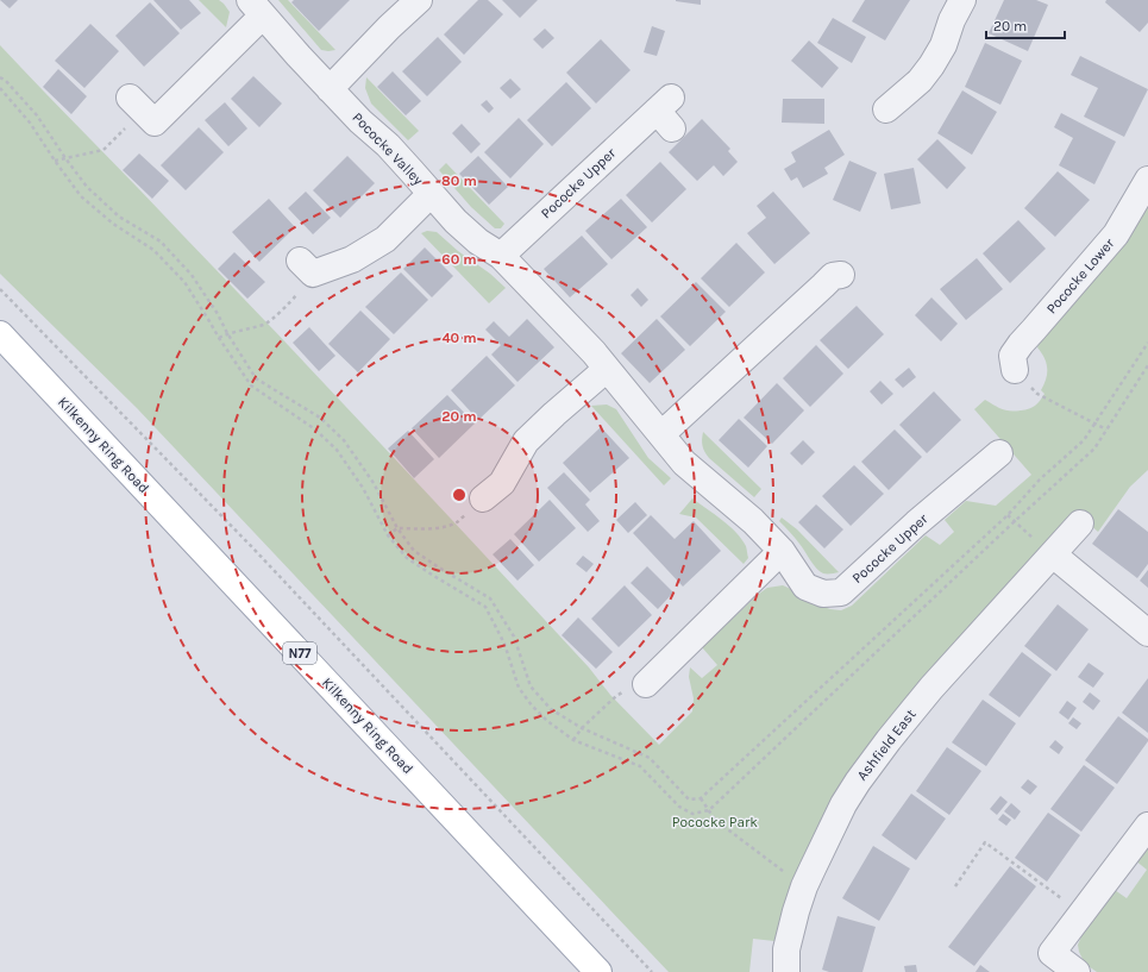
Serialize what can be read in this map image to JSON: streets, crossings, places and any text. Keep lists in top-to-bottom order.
{
  "streets": {
    "main road": ["Kilkenny Ring Road", "N77"],
    "street": [
      "Pococke Valley",
      "Pococke Upper",
      "Pococke Lower",
      "Ashfield East"
    ]
  },
  "crossings": [
    ["Pococke Valley", "Pococke Upper"]
  ],
  "parks": ["Pococke Park"],
  "scale_bar": "20 m",
  "rings": [
    "80 m",
    "60 m",
    "40 m",
    "20 m"
  ]
}
